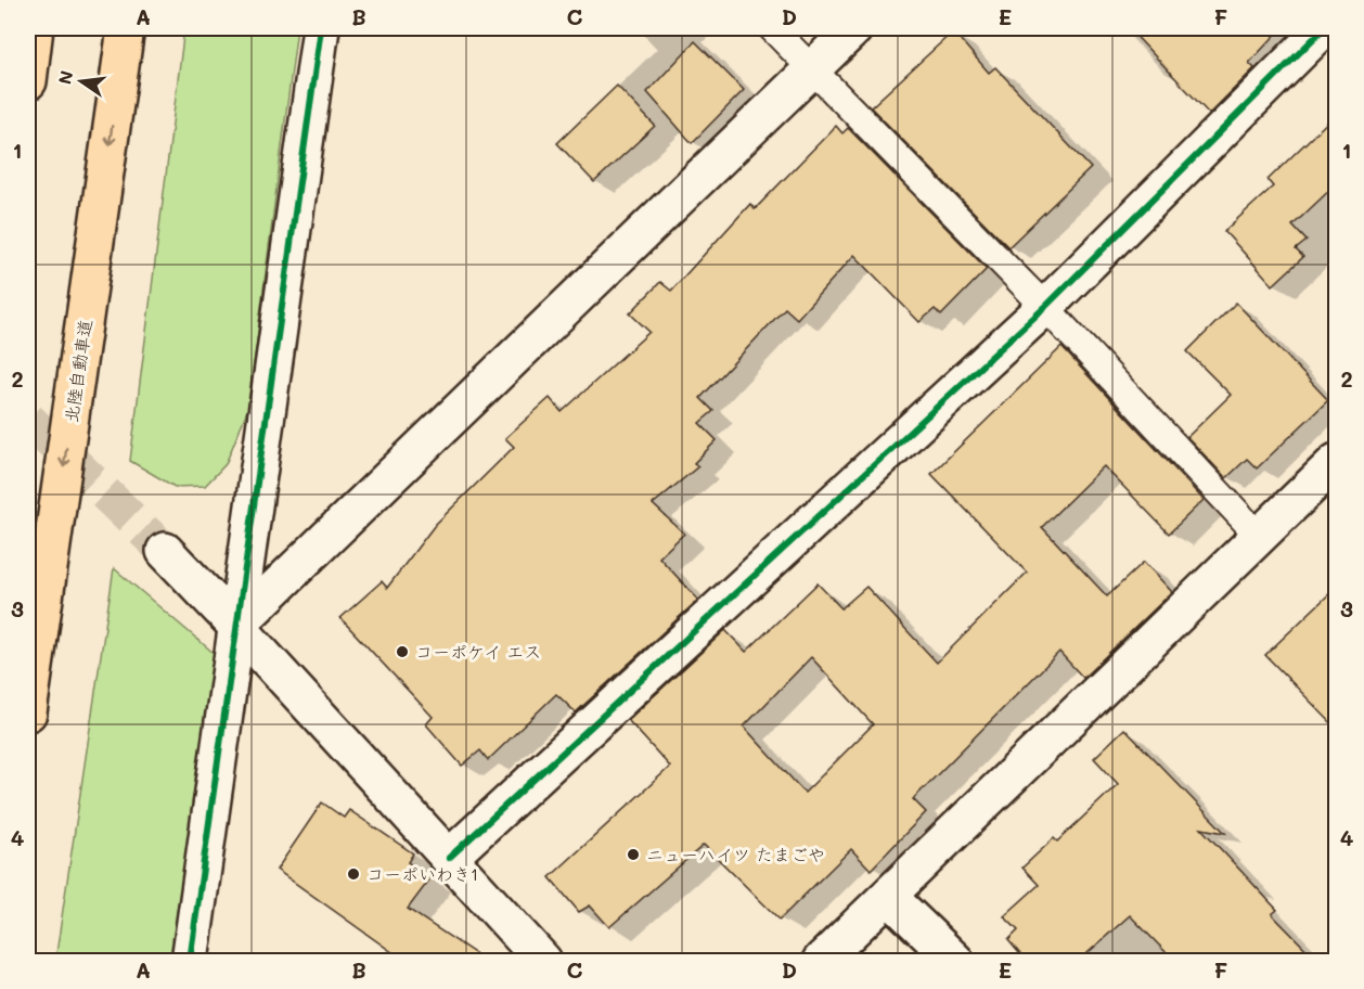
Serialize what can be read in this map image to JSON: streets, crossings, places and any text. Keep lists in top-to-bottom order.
{
  "streets": {
    "highway": ["北陸自動車道"]
  },
  "one_way": ["北陸自動車道"],
  "places": ["コーポケイ エス", "ニューハイツ たまごや", "コーポいわき1"],
  "north": "left",
  "grid": {
    "columns": [
      "A",
      "B",
      "C",
      "D",
      "E",
      "F"
    ],
    "rows": [
      "1",
      "2",
      "3",
      "4"
    ]
  }
}
